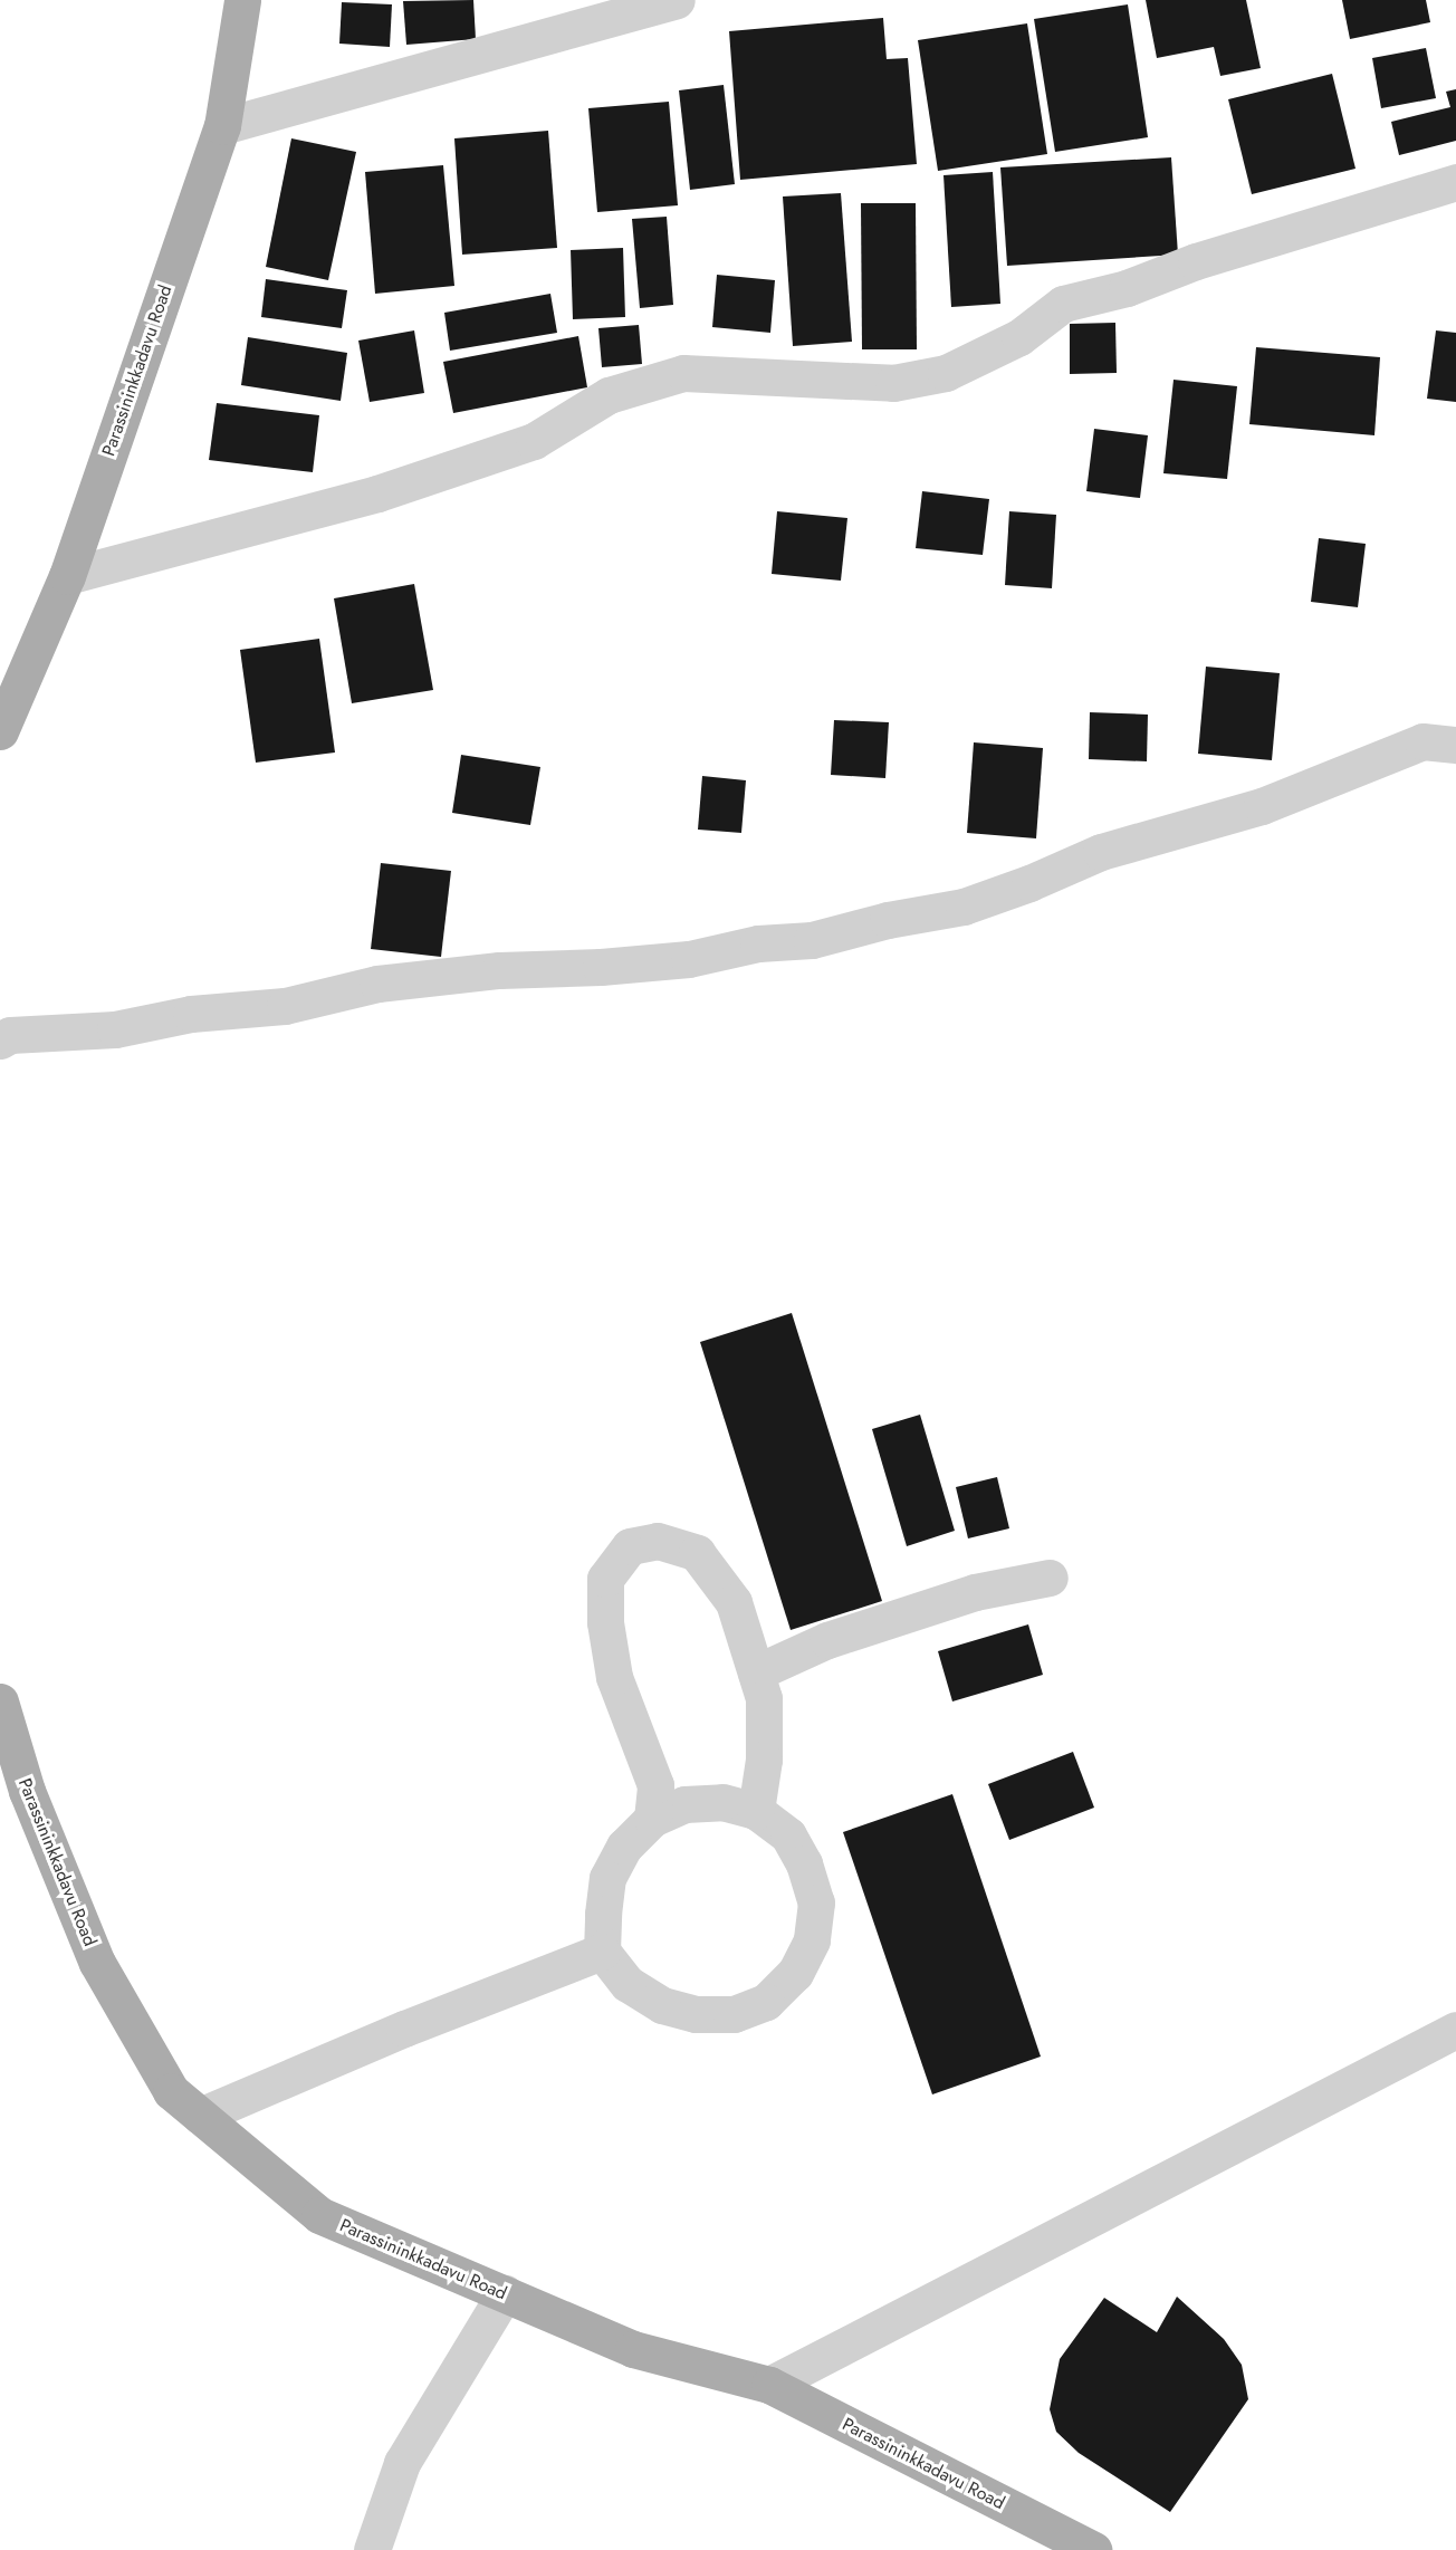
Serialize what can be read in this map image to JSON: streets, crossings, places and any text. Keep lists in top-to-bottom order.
{
  "streets": {
    "main road": ["Parassininkkadavu Road"]
  }
}
